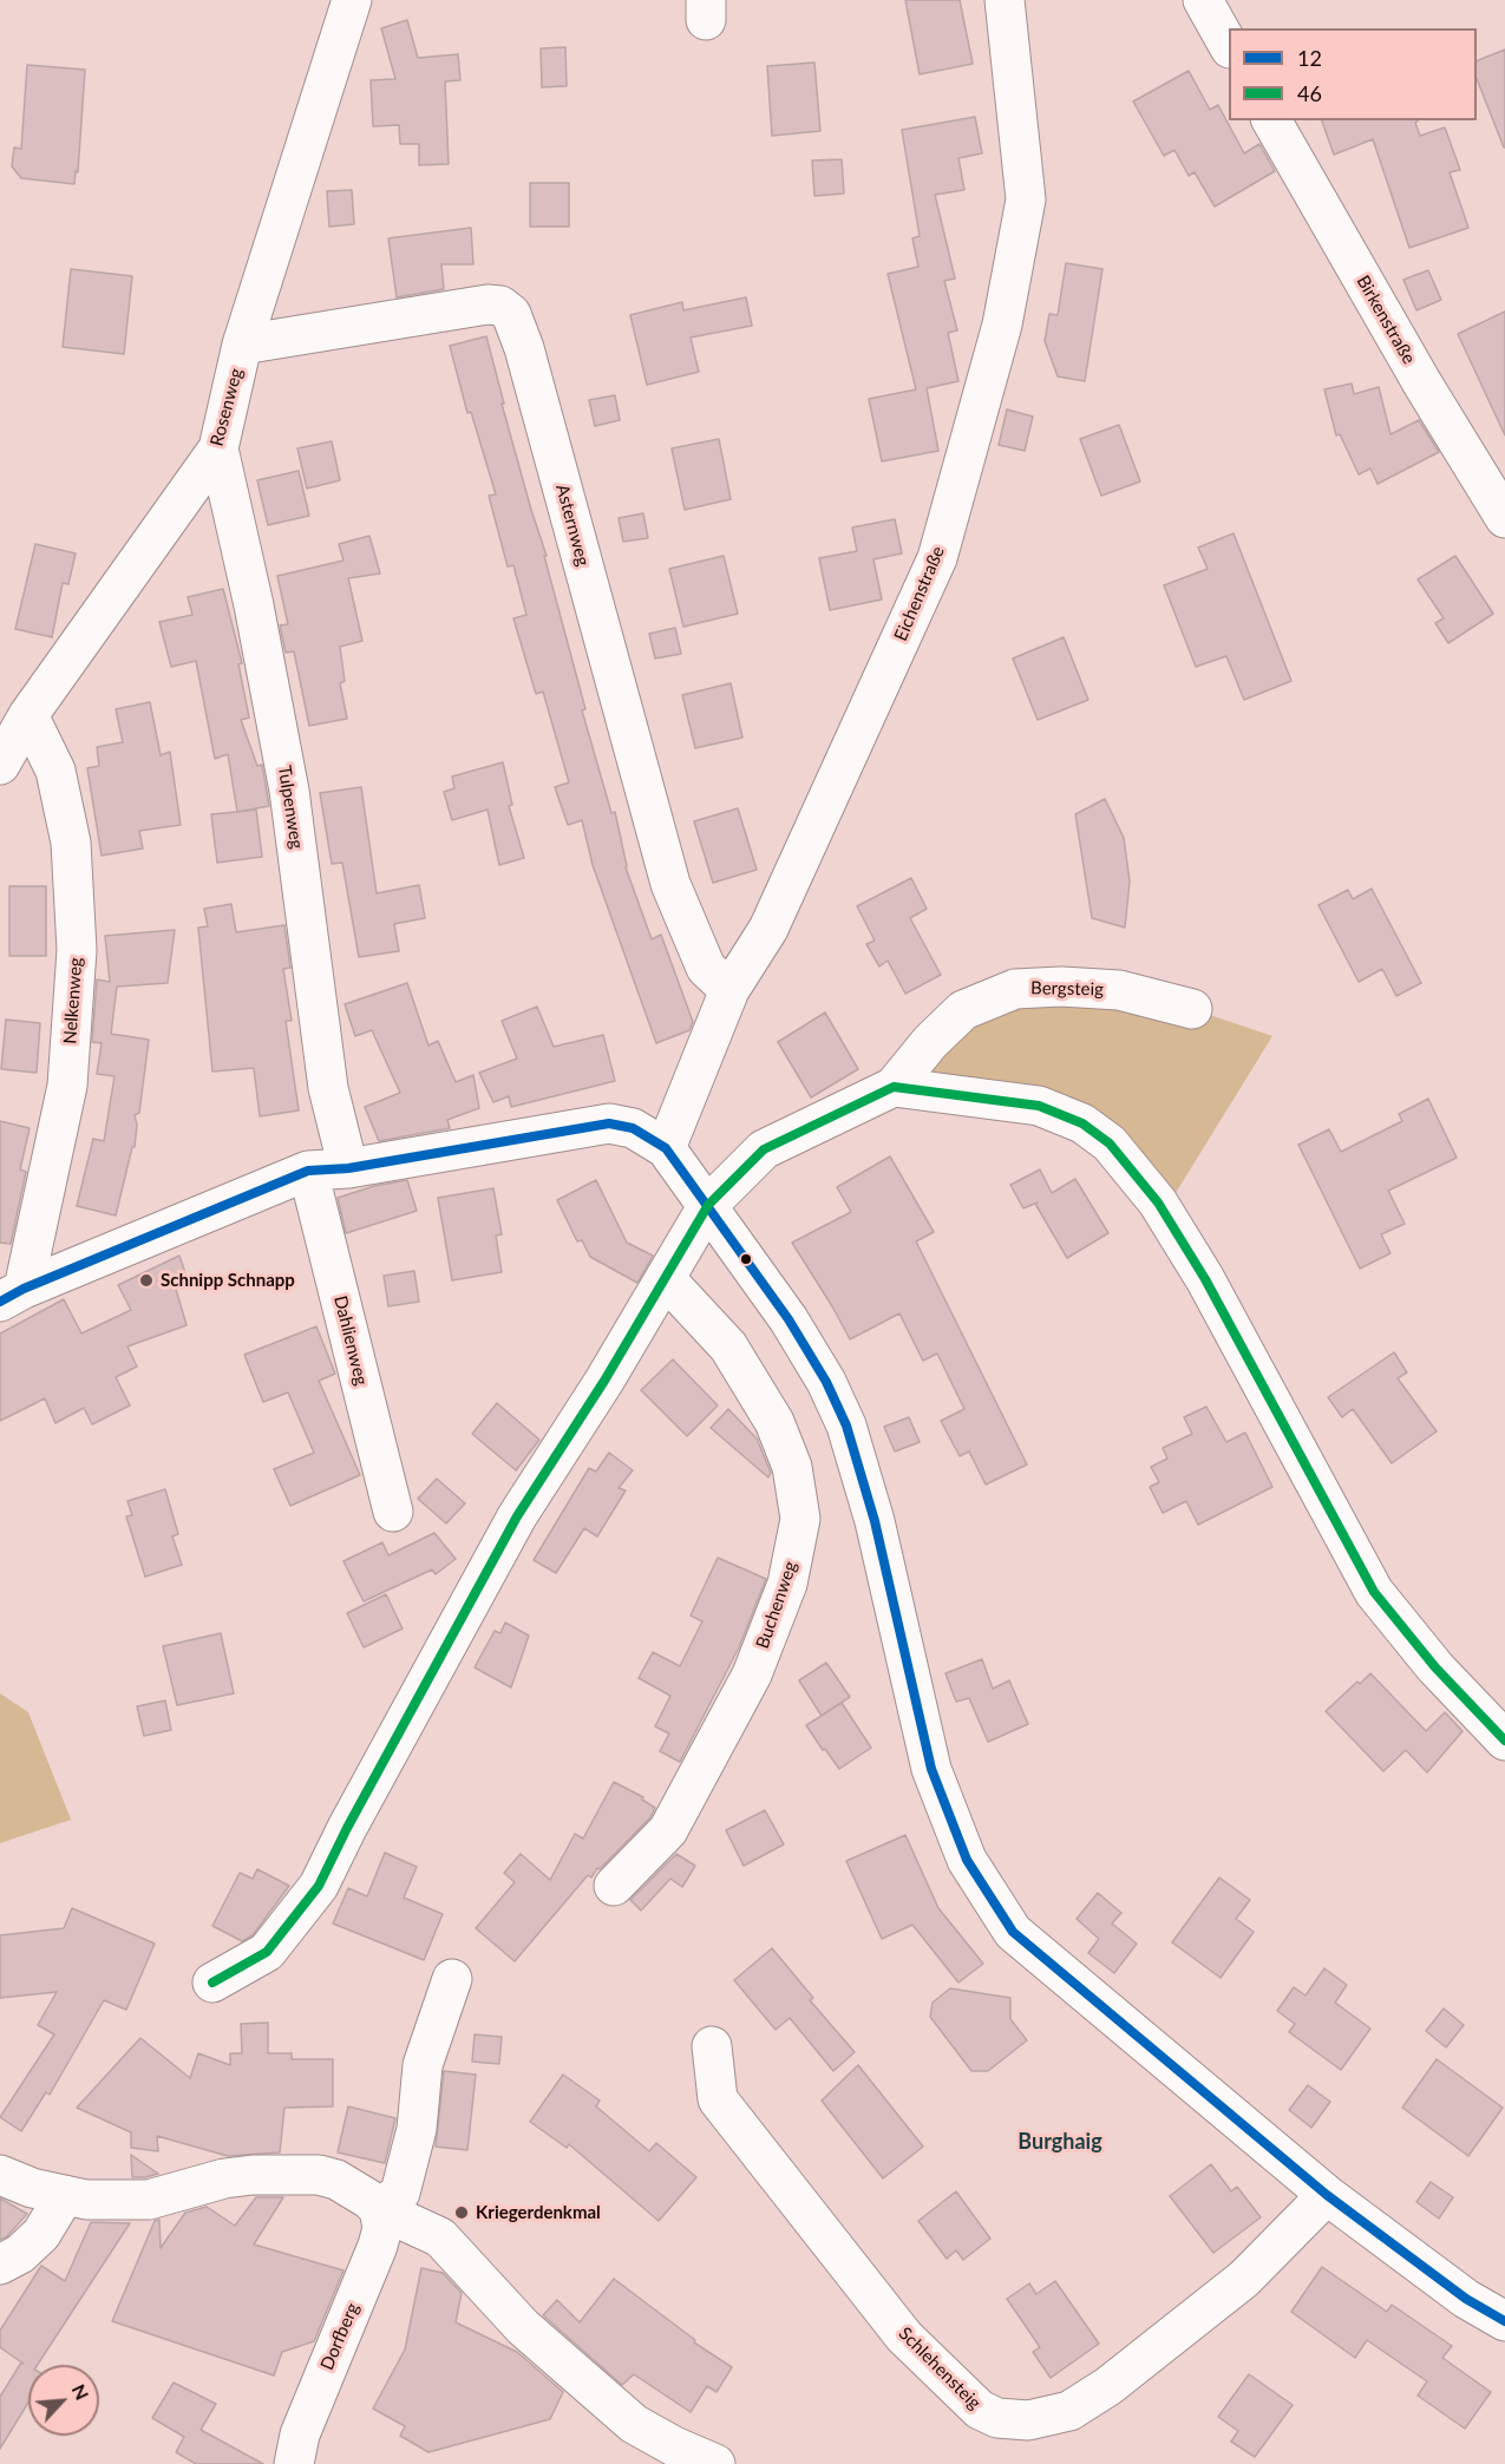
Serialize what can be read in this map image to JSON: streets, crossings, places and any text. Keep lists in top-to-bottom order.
{
  "streets": {
    "street": [
      "Birkenstraße",
      "Rosenweg",
      "Asternweg",
      "Eichenstraße",
      "Tulpenweg",
      "Bergsteig",
      "Nelkenweg",
      "Dahlienweg",
      "Buchenweg",
      "Dorfberg",
      "Schlehensteig"
    ]
  },
  "crossings": [
    ["Rosenweg", "Asternweg"],
    ["Rosenweg", "Tulpenweg"],
    ["Rosenweg", "Nelkenweg"],
    ["Asternweg", "Eichenstraße"],
    ["Bergsteig", "Buchenweg"]
  ],
  "districts": ["Burghaig"],
  "places": ["Schnipp Schnapp", "Kriegerdenkmal"],
  "lines": ["transit line 46", "transit line 12"],
  "legend": ["12", "46"],
  "north": "top right"
}
